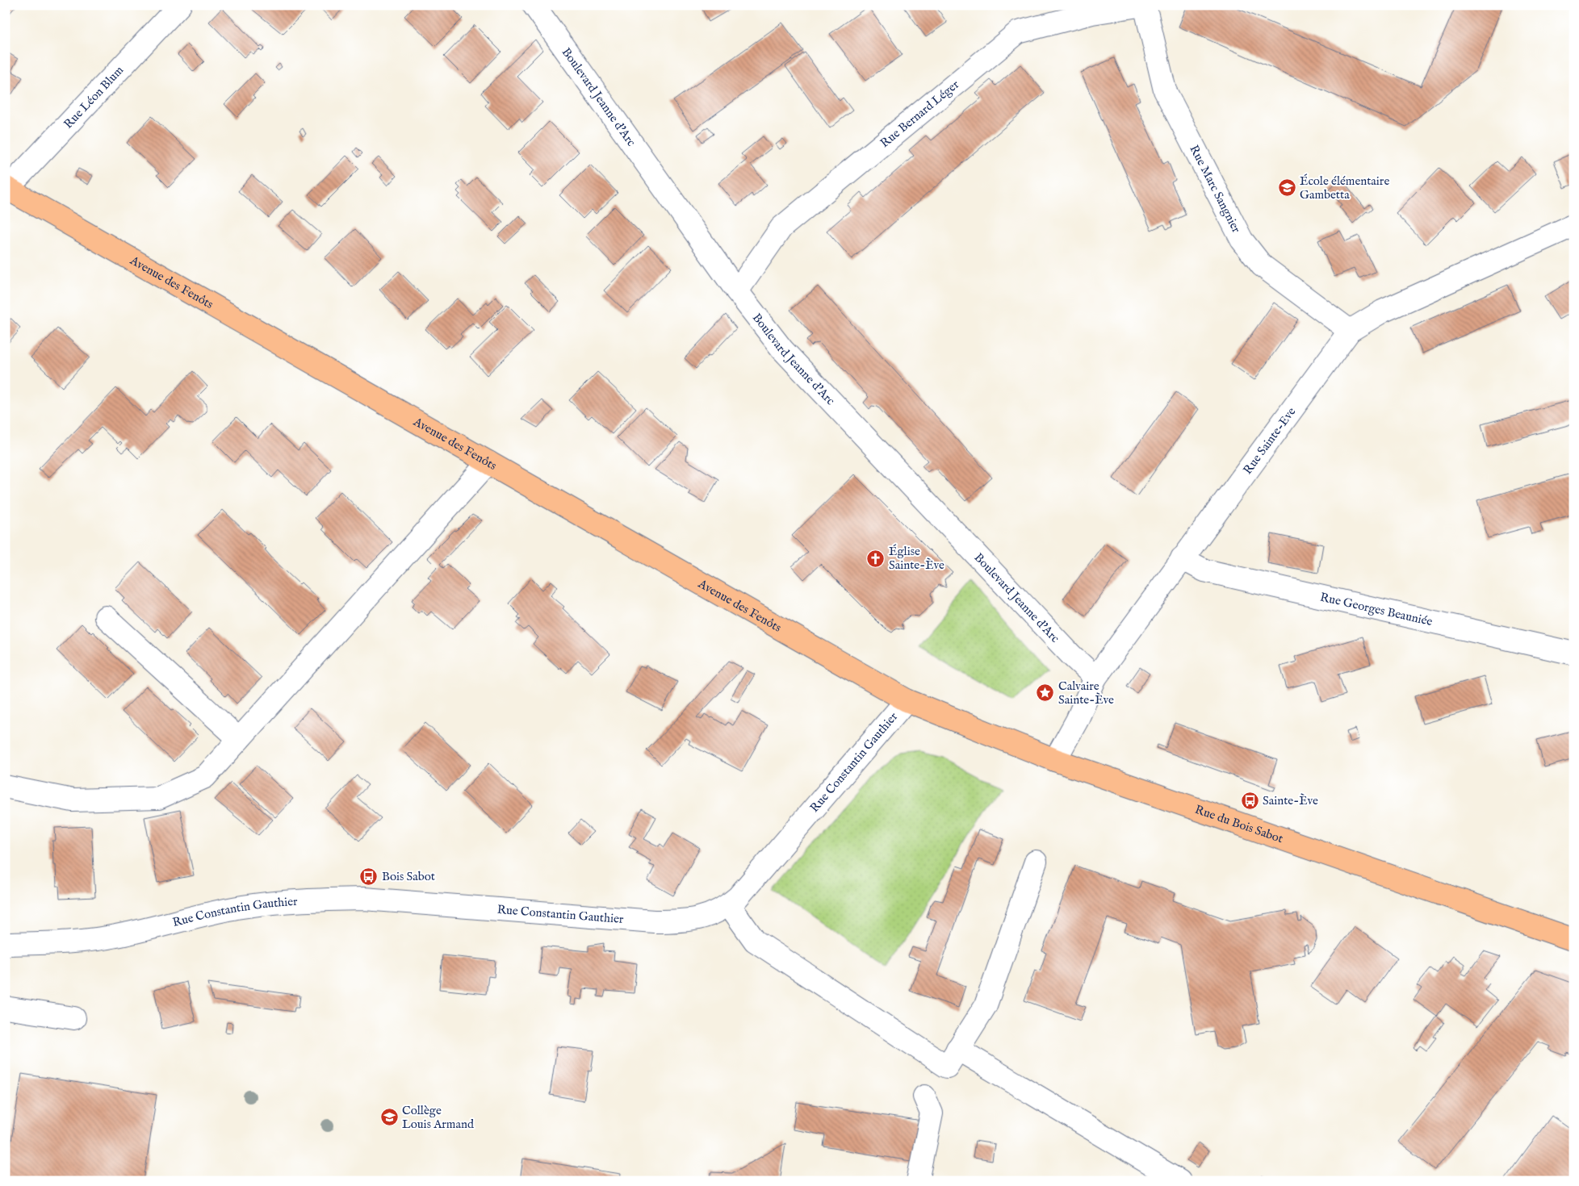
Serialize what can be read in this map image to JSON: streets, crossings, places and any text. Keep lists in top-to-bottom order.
{
  "streets": {
    "main road": ["Avenue des Fenôts", "Rue du Bois Sabot"],
    "street": [
      "Rue Léon Blum",
      "Boulevard Jeanne d'Arc",
      "Rue Bernard Léger",
      "Rue Marc Sangnier",
      "Rue Sainte-Eve",
      "Rue Georges Beauniée",
      "Rue Constantin Gauthier"
    ]
  },
  "crossings": [
    ["Rue Léon Blum", "Avenue des Fenôts"],
    ["Boulevard Jeanne d'Arc", "Rue Bernard Léger"],
    ["Boulevard Jeanne d'Arc", "Rue Sainte-Eve"],
    ["Rue Bernard Léger", "Rue Marc Sangnier"],
    ["Rue Marc Sangnier", "Rue Sainte-Eve"],
    ["Avenue des Fenôts", "Rue Constantin Gauthier"],
    ["Avenue des Fenôts", "Rue du Bois Sabot"],
    ["Rue Sainte-Eve", "Rue Georges Beauniée"],
    ["Rue Sainte-Eve", "Rue du Bois Sabot"],
    ["Rue Constantin Gauthier", "Rue du Bois Sabot"]
  ],
  "places": {
    "school or university": ["École élémentaire Gambetta", "Collège Louis Armand"],
    "church": ["Église Sainte-Ève"],
    "place": ["Calvaire Sainte-Ève"],
    "bus stop": ["Sainte-Ève", "Bois Sabot"]
  }
}
